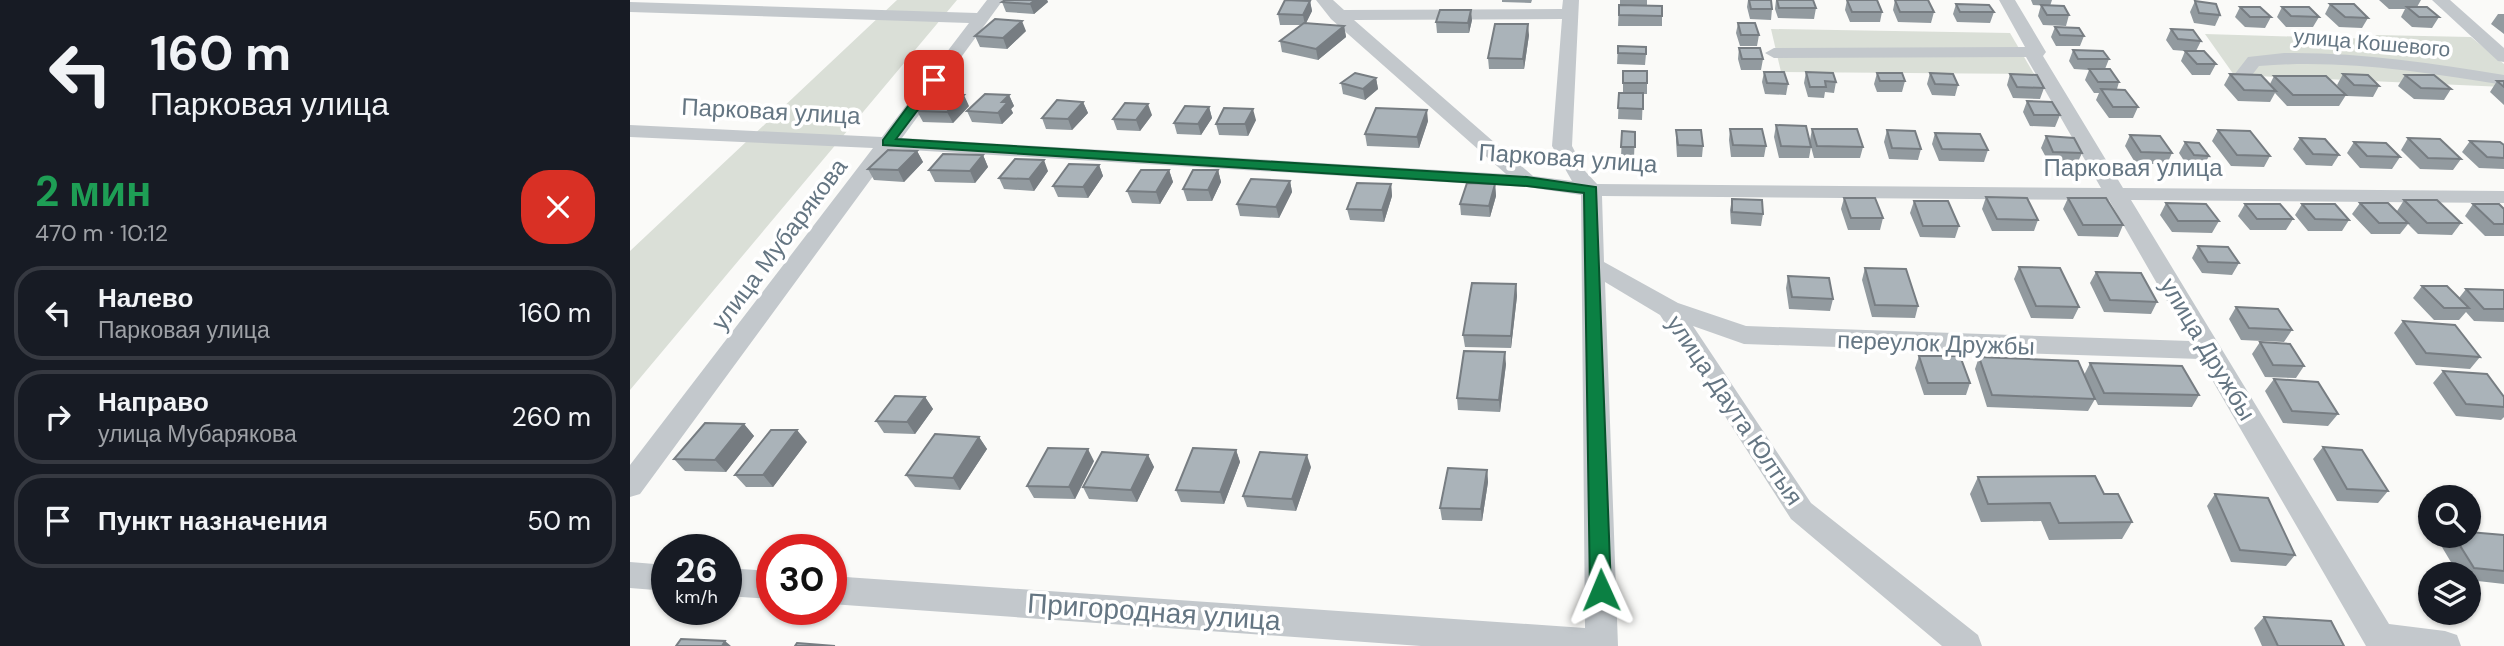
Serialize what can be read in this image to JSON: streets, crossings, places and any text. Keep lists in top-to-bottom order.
{
  "streets": {
    "street": [
      "улица Кошевого",
      "Парковая улица",
      "улица Мубарякова",
      "переулок Дружбы",
      "улица Дружбы",
      "улица Даута Юлтыя",
      "Пригородная улица"
    ]
  },
  "crossings": [
    ["Парковая улица", "улица Мубарякова"],
    ["Парковая улица", "улица Дружбы"],
    ["переулок Дружбы", "улица Дружбы"],
    ["переулок Дружбы", "улица Даута Юлтыя"]
  ],
  "page": {
    "turn": ["160 m", "Парковая улица"],
    "heading": ["2 мин", "470 m · 10:12"],
    "list": [
      {
        "name": "Налево",
        "note": "Парковая улица",
        "value": "160 m"
      },
      {
        "name": "Направо",
        "note": "улица Мубарякова",
        "value": "260 m"
      },
      {
        "name": "Пункт назначения",
        "value": "50 m"
      }
    ],
    "speed": "26 km/h",
    "limit": "30"
  }
}
